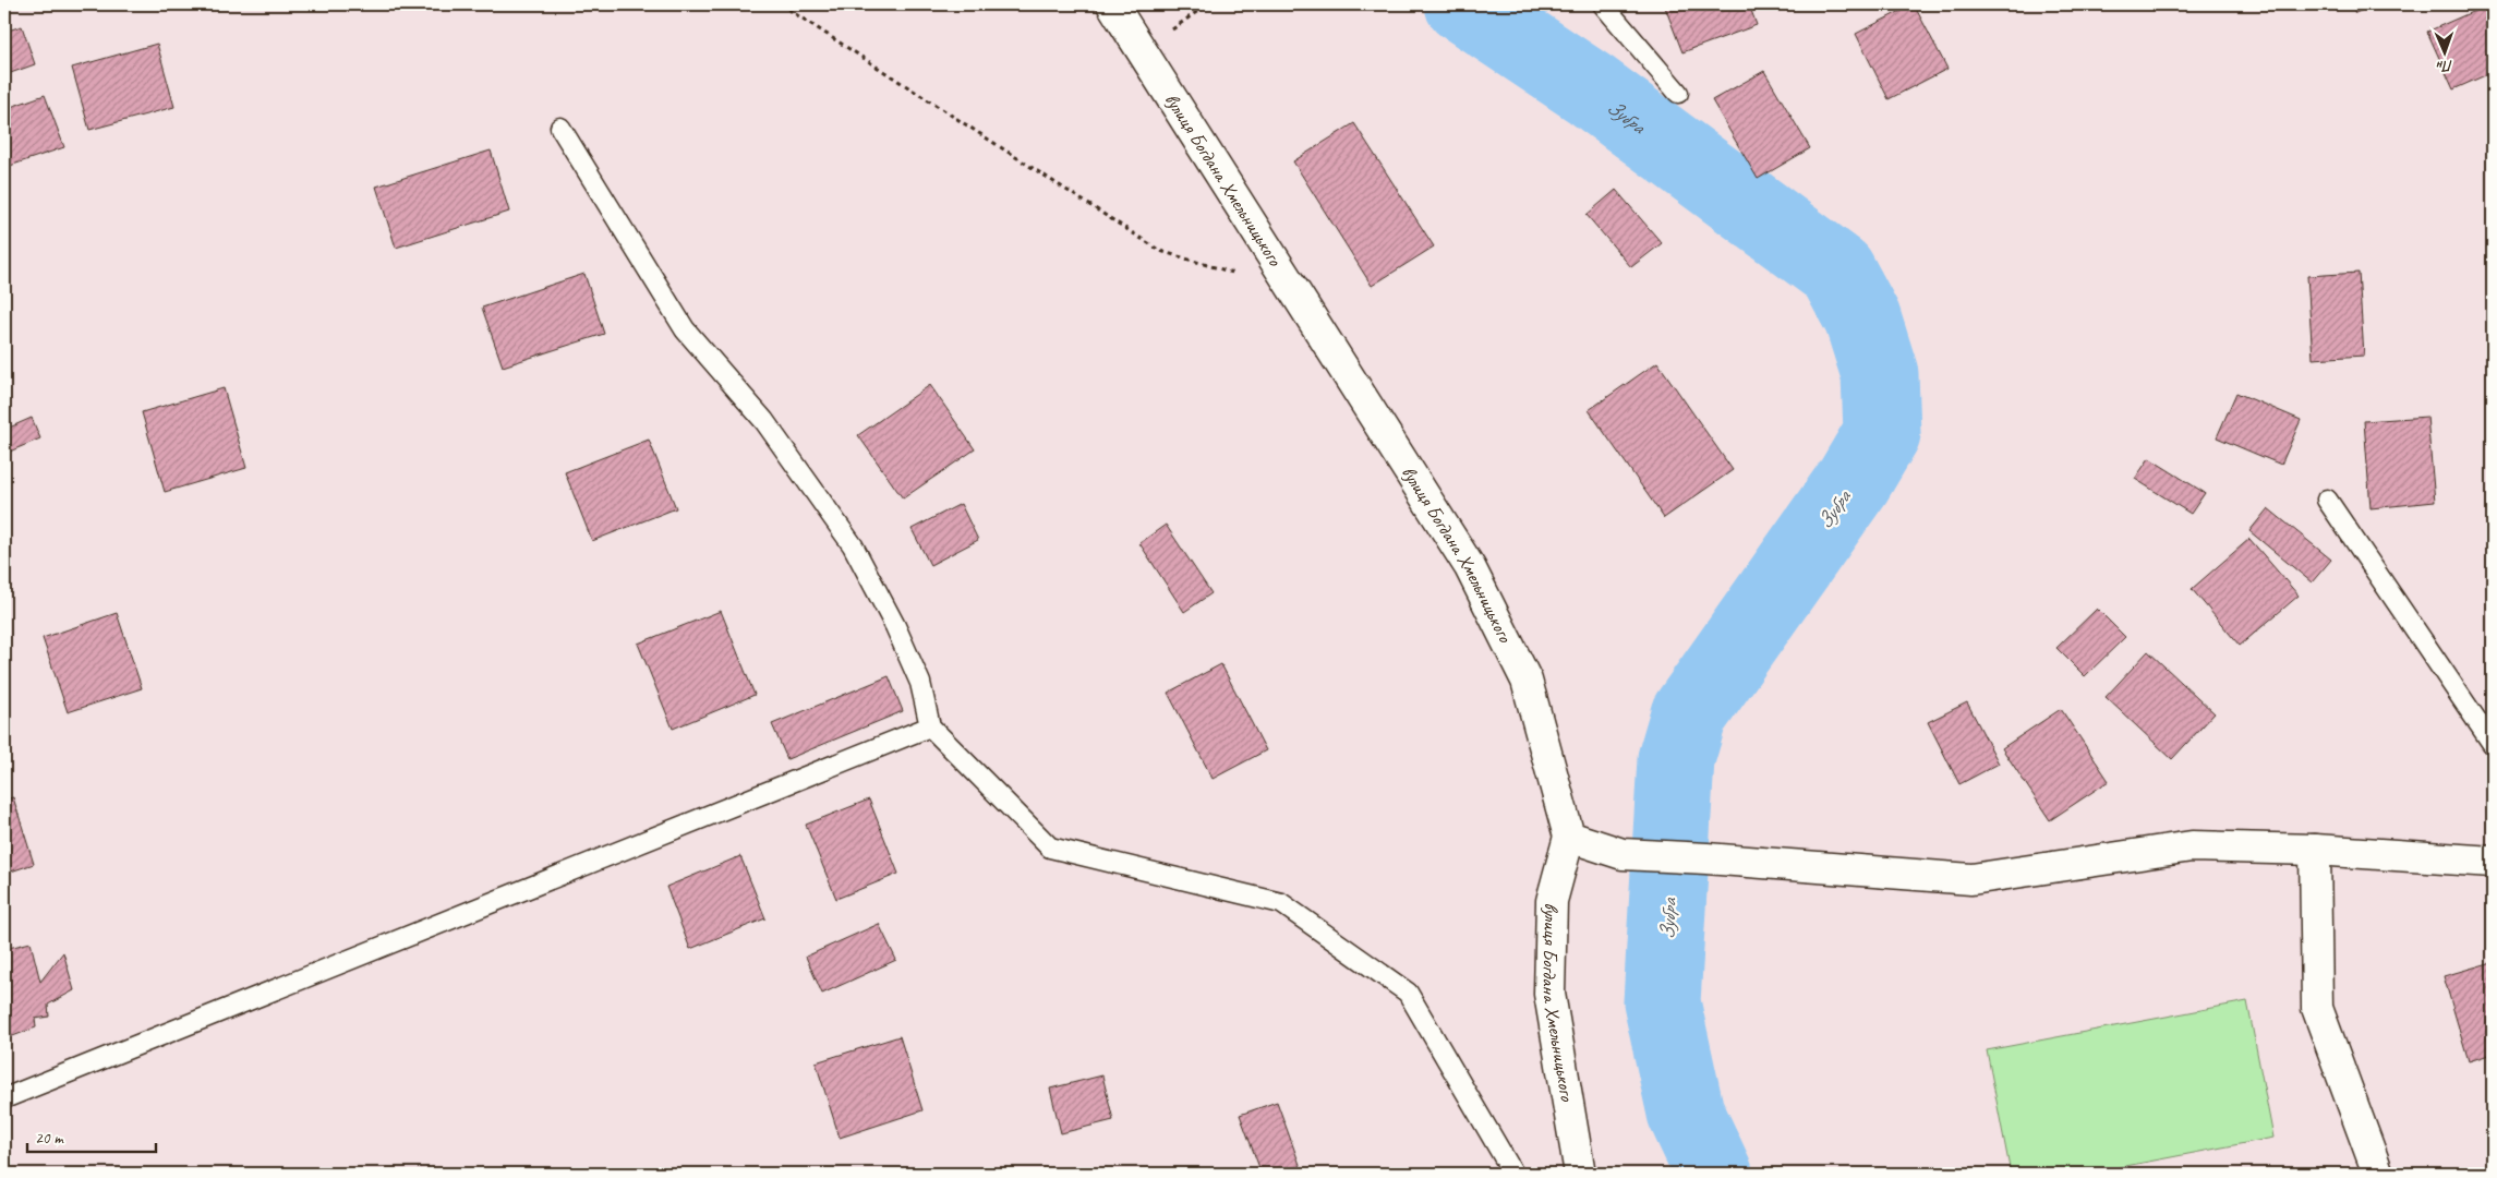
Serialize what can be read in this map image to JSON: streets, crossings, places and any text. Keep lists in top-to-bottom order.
{
  "streets": {
    "street": ["вулиця Богдана Хмельницького"]
  },
  "water": ["Зубра"],
  "scale_bar": "20 m",
  "north": "bottom"
}
